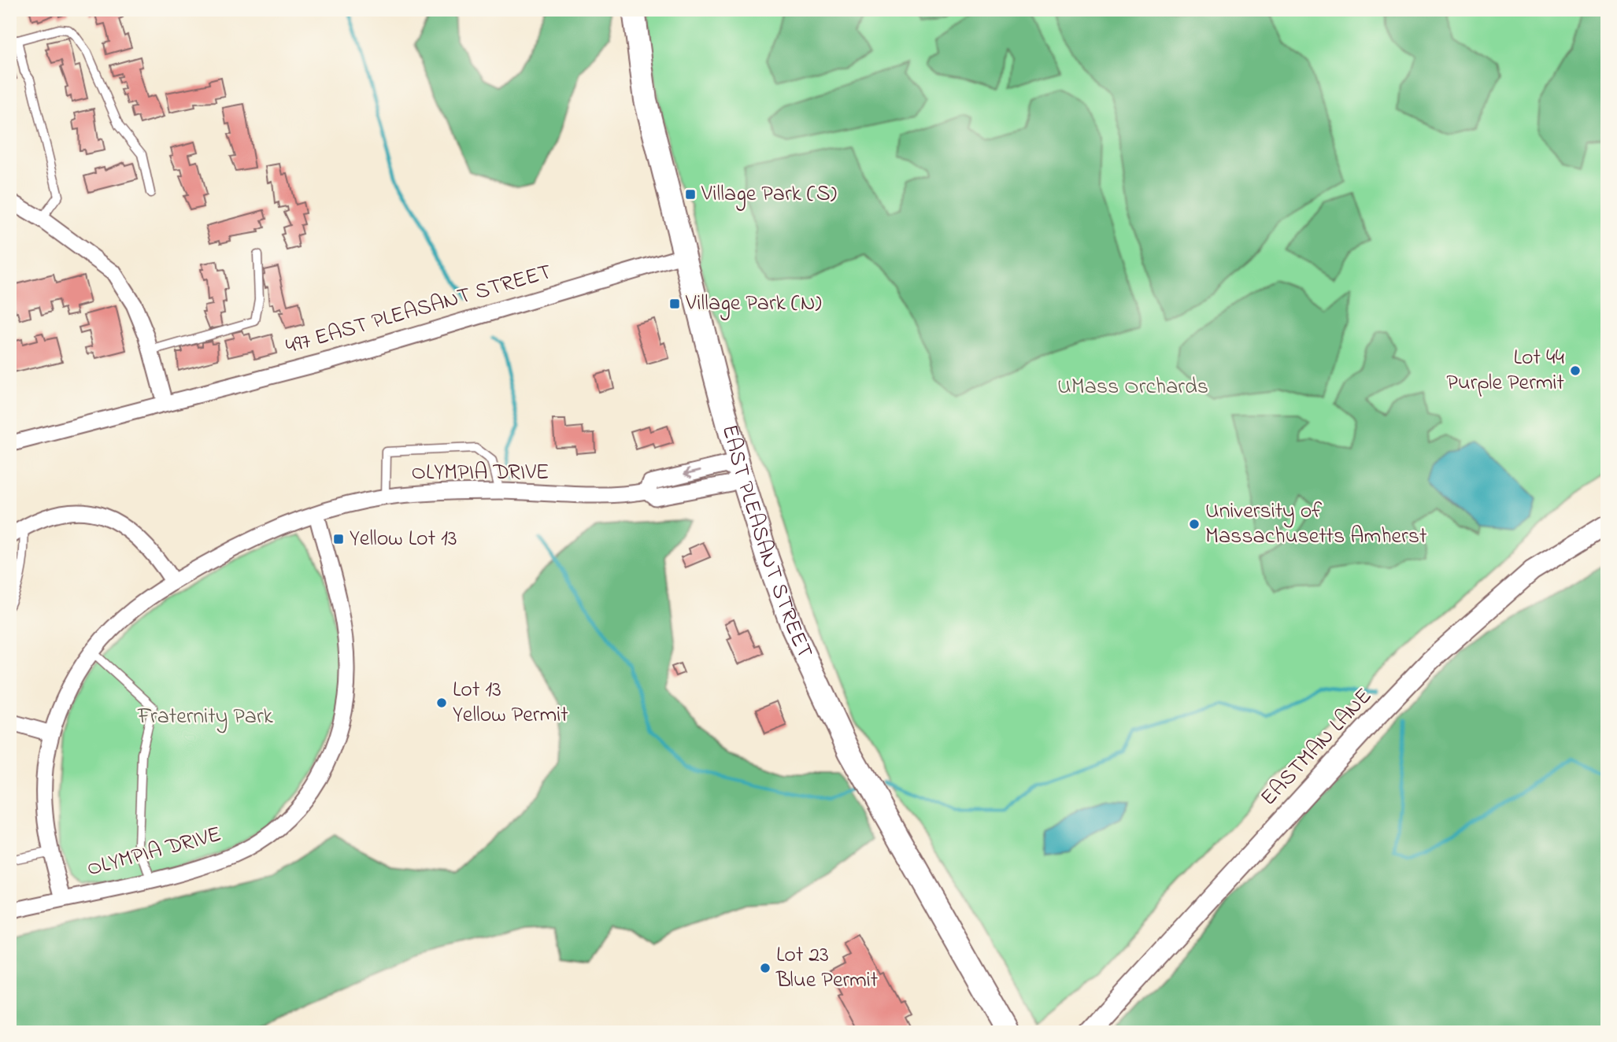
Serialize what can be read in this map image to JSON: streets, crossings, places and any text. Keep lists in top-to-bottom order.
{
  "streets": {
    "main road": ["EAST PLEASANT STREET"],
    "street": ["497 EAST PLEASANT STREET", "OLYMPIA DRIVE", "EASTMAN LANE"]
  },
  "crossings": [
    ["497 EAST PLEASANT STREET", "EAST PLEASANT STREET"],
    ["OLYMPIA DRIVE", "EAST PLEASANT STREET"]
  ],
  "parks": ["UMass Orchards", "Fraternity Park"],
  "places": {
    "transit": ["Village Park (S)", "Village Park (N)", "Yellow Lot 13"],
    "other": [
      "Lot 44 Purple Permit",
      "University of Massachusetts Amherst",
      "Lot 13 Yellow Permit",
      "Lot 23 Blue Permit"
    ]
  }
}
